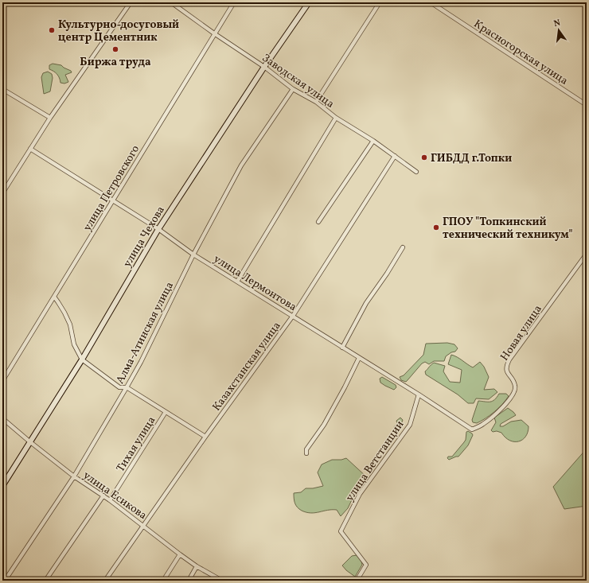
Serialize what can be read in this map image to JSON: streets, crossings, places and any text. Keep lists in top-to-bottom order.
{
  "streets": {
    "street": [
      "Красногорская улица",
      "Заводская улица",
      "улица Петровского",
      "улица Чехова",
      "улица Лермонтова",
      "Алма-Атинская улица",
      "Новая улица",
      "Казахстанская улица",
      "Тихая улица",
      "улица Ветстанции",
      "улица Есикова"
    ]
  },
  "crossings": [
    ["Заводская улица", "улица Петровского"],
    ["Заводская улица", "улица Чехова"],
    ["Заводская улица", "Алма-Атинская улица"],
    ["Заводская улица", "Казахстанская улица"],
    ["улица Петровского", "улица Лермонтова"],
    ["улица Чехова", "улица Лермонтова"],
    ["улица Чехова", "улица Есикова"],
    ["улица Лермонтова", "Алма-Атинская улица"],
    ["улица Лермонтова", "Новая улица"],
    ["улица Лермонтова", "Казахстанская улица"],
    ["улица Лермонтова", "улица Ветстанции"],
    ["Алма-Атинская улица", "улица Есикова"],
    ["Казахстанская улица", "улица Есикова"],
    ["Тихая улица", "улица Есикова"]
  ],
  "places": [
    "Культурно-досуговый центр Цементник",
    "Биржа труда",
    "ГИБДД г.Топки",
    "ГПОУ \"Топкинский технический техникум\""
  ],
  "north": "top"
}
